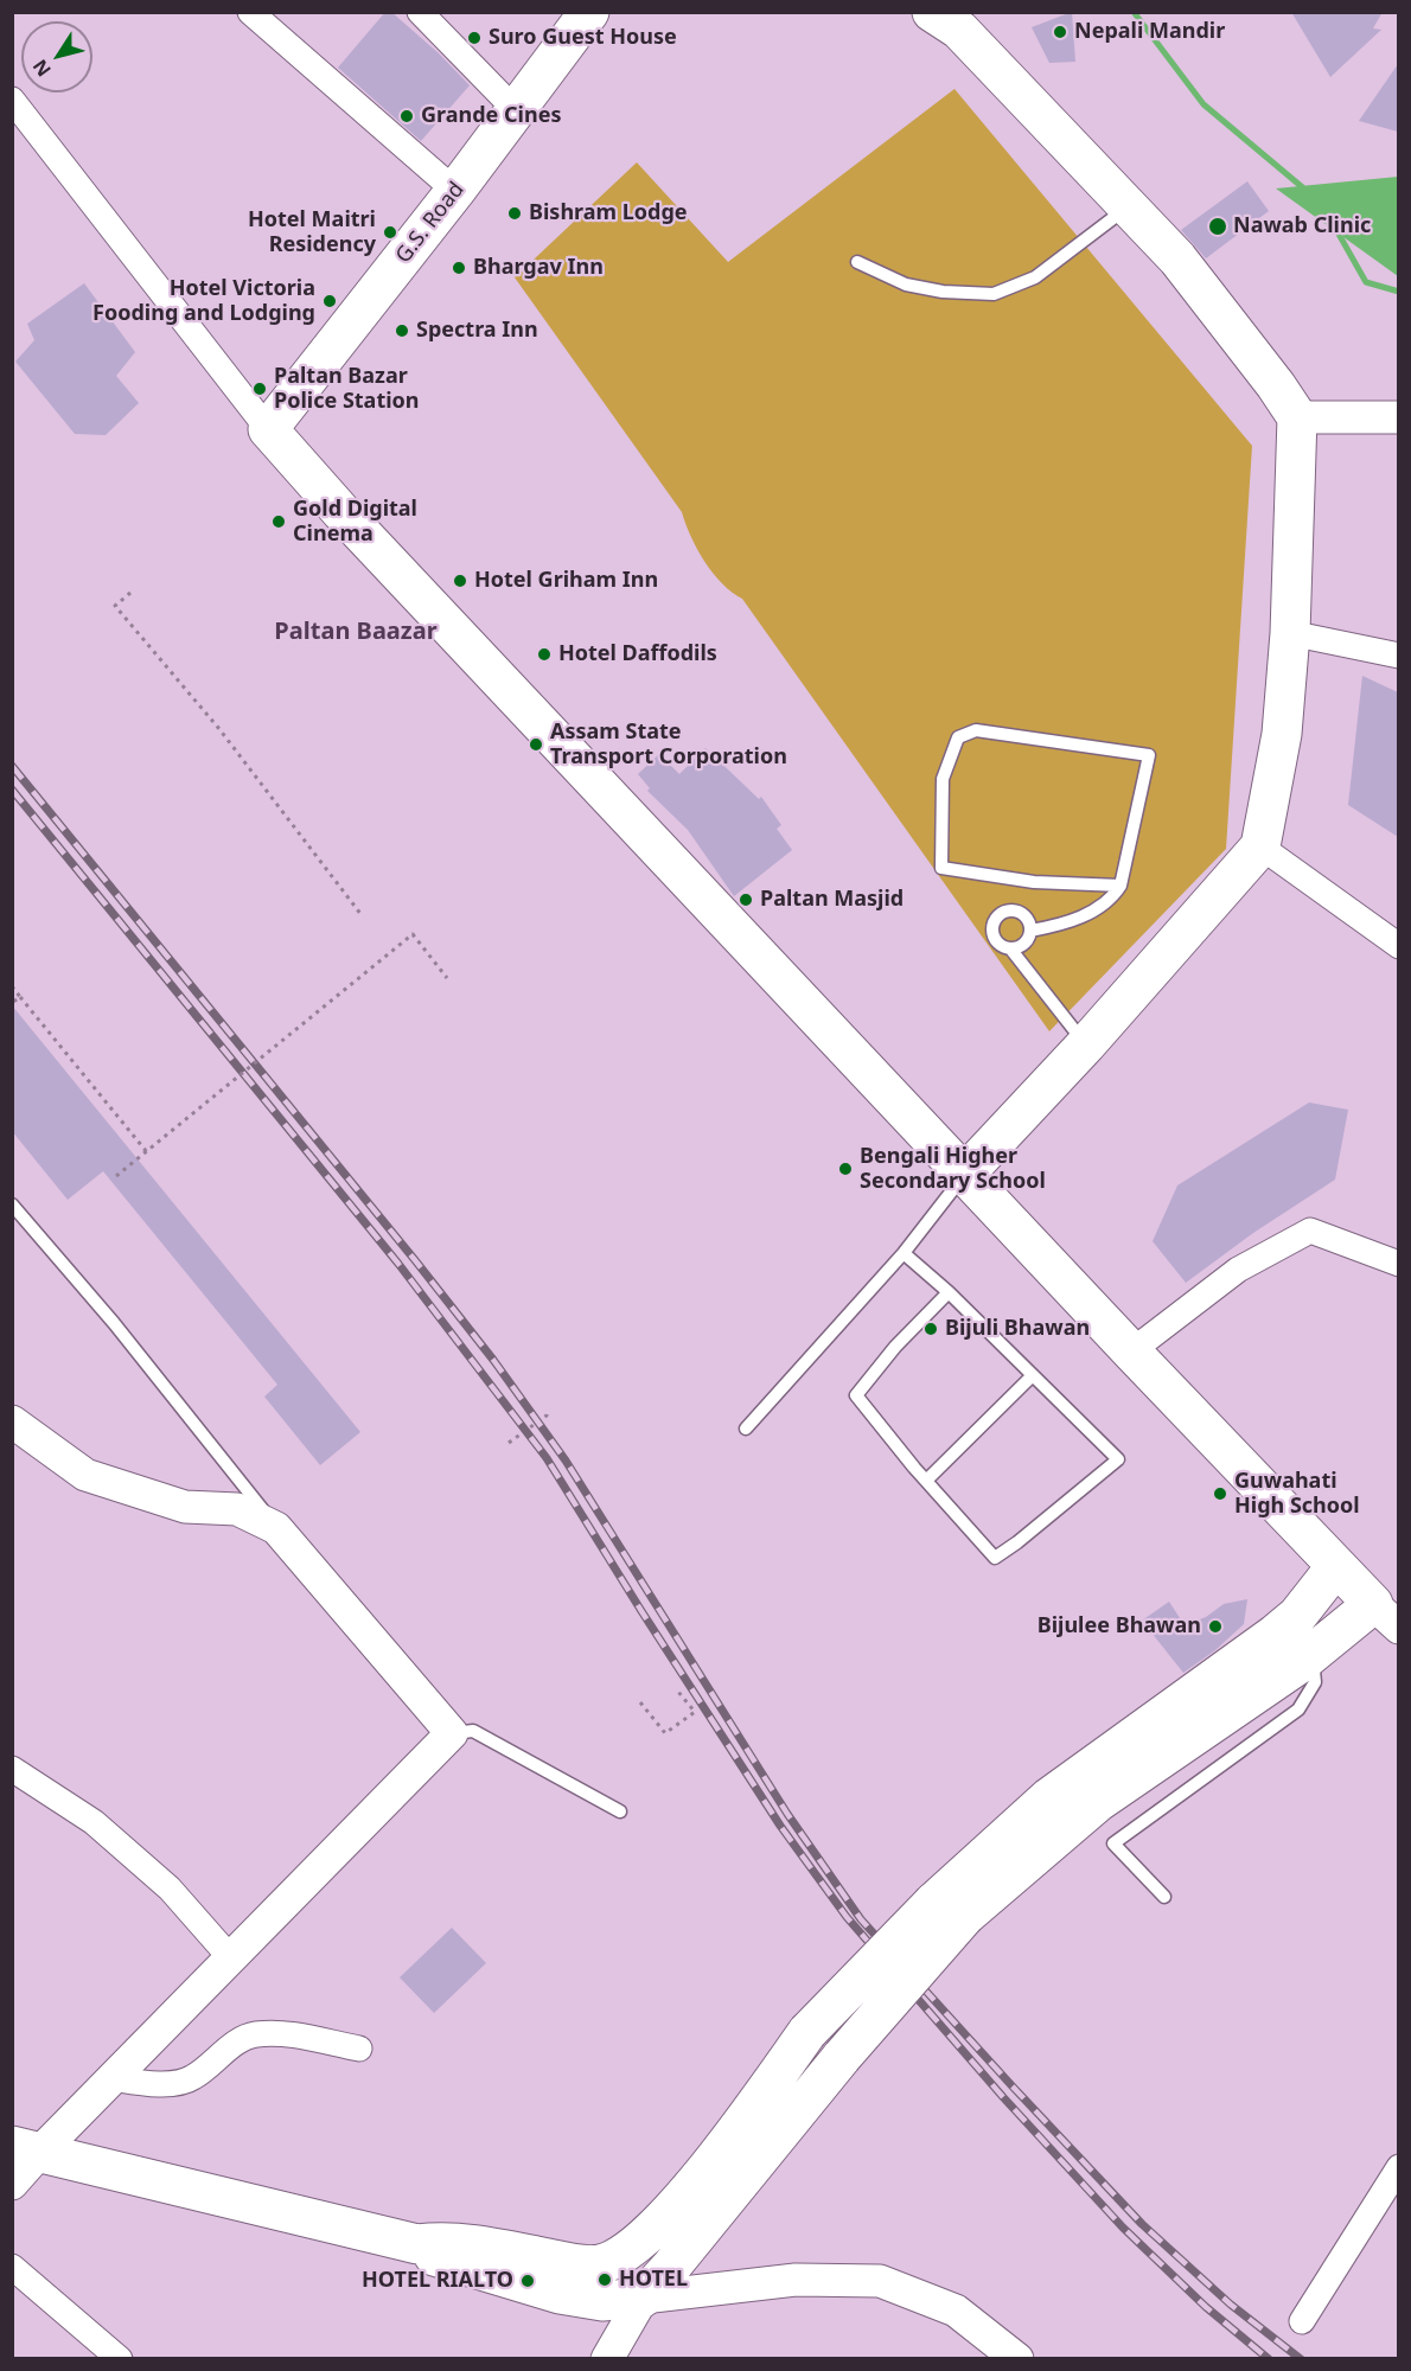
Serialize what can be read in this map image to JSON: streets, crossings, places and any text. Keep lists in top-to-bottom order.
{
  "streets": {
    "main road": ["G.S. Road"]
  },
  "districts": ["Paltan Baazar"],
  "places": [
    "Nepali Mandir",
    "Suro Guest House",
    "Grande Cines",
    "Bishram Lodge",
    "Nawab Clinic",
    "Hotel Maitri Residency",
    "Bhargav Inn",
    "Hotel Victoria Fooding and Lodging",
    "Spectra Inn",
    "Paltan Bazar Police Station",
    "Gold Digital Cinema",
    "Hotel Griham Inn",
    "Hotel Daffodils",
    "Assam State Transport Corporation",
    "Paltan Masjid",
    "Bengali Higher Secondary School",
    "Bijuli Bhawan",
    "Guwahati High School",
    "Bijulee Bhawan",
    "HOTEL",
    "HOTEL RIALTO"
  ],
  "north": "bottom left"
}
